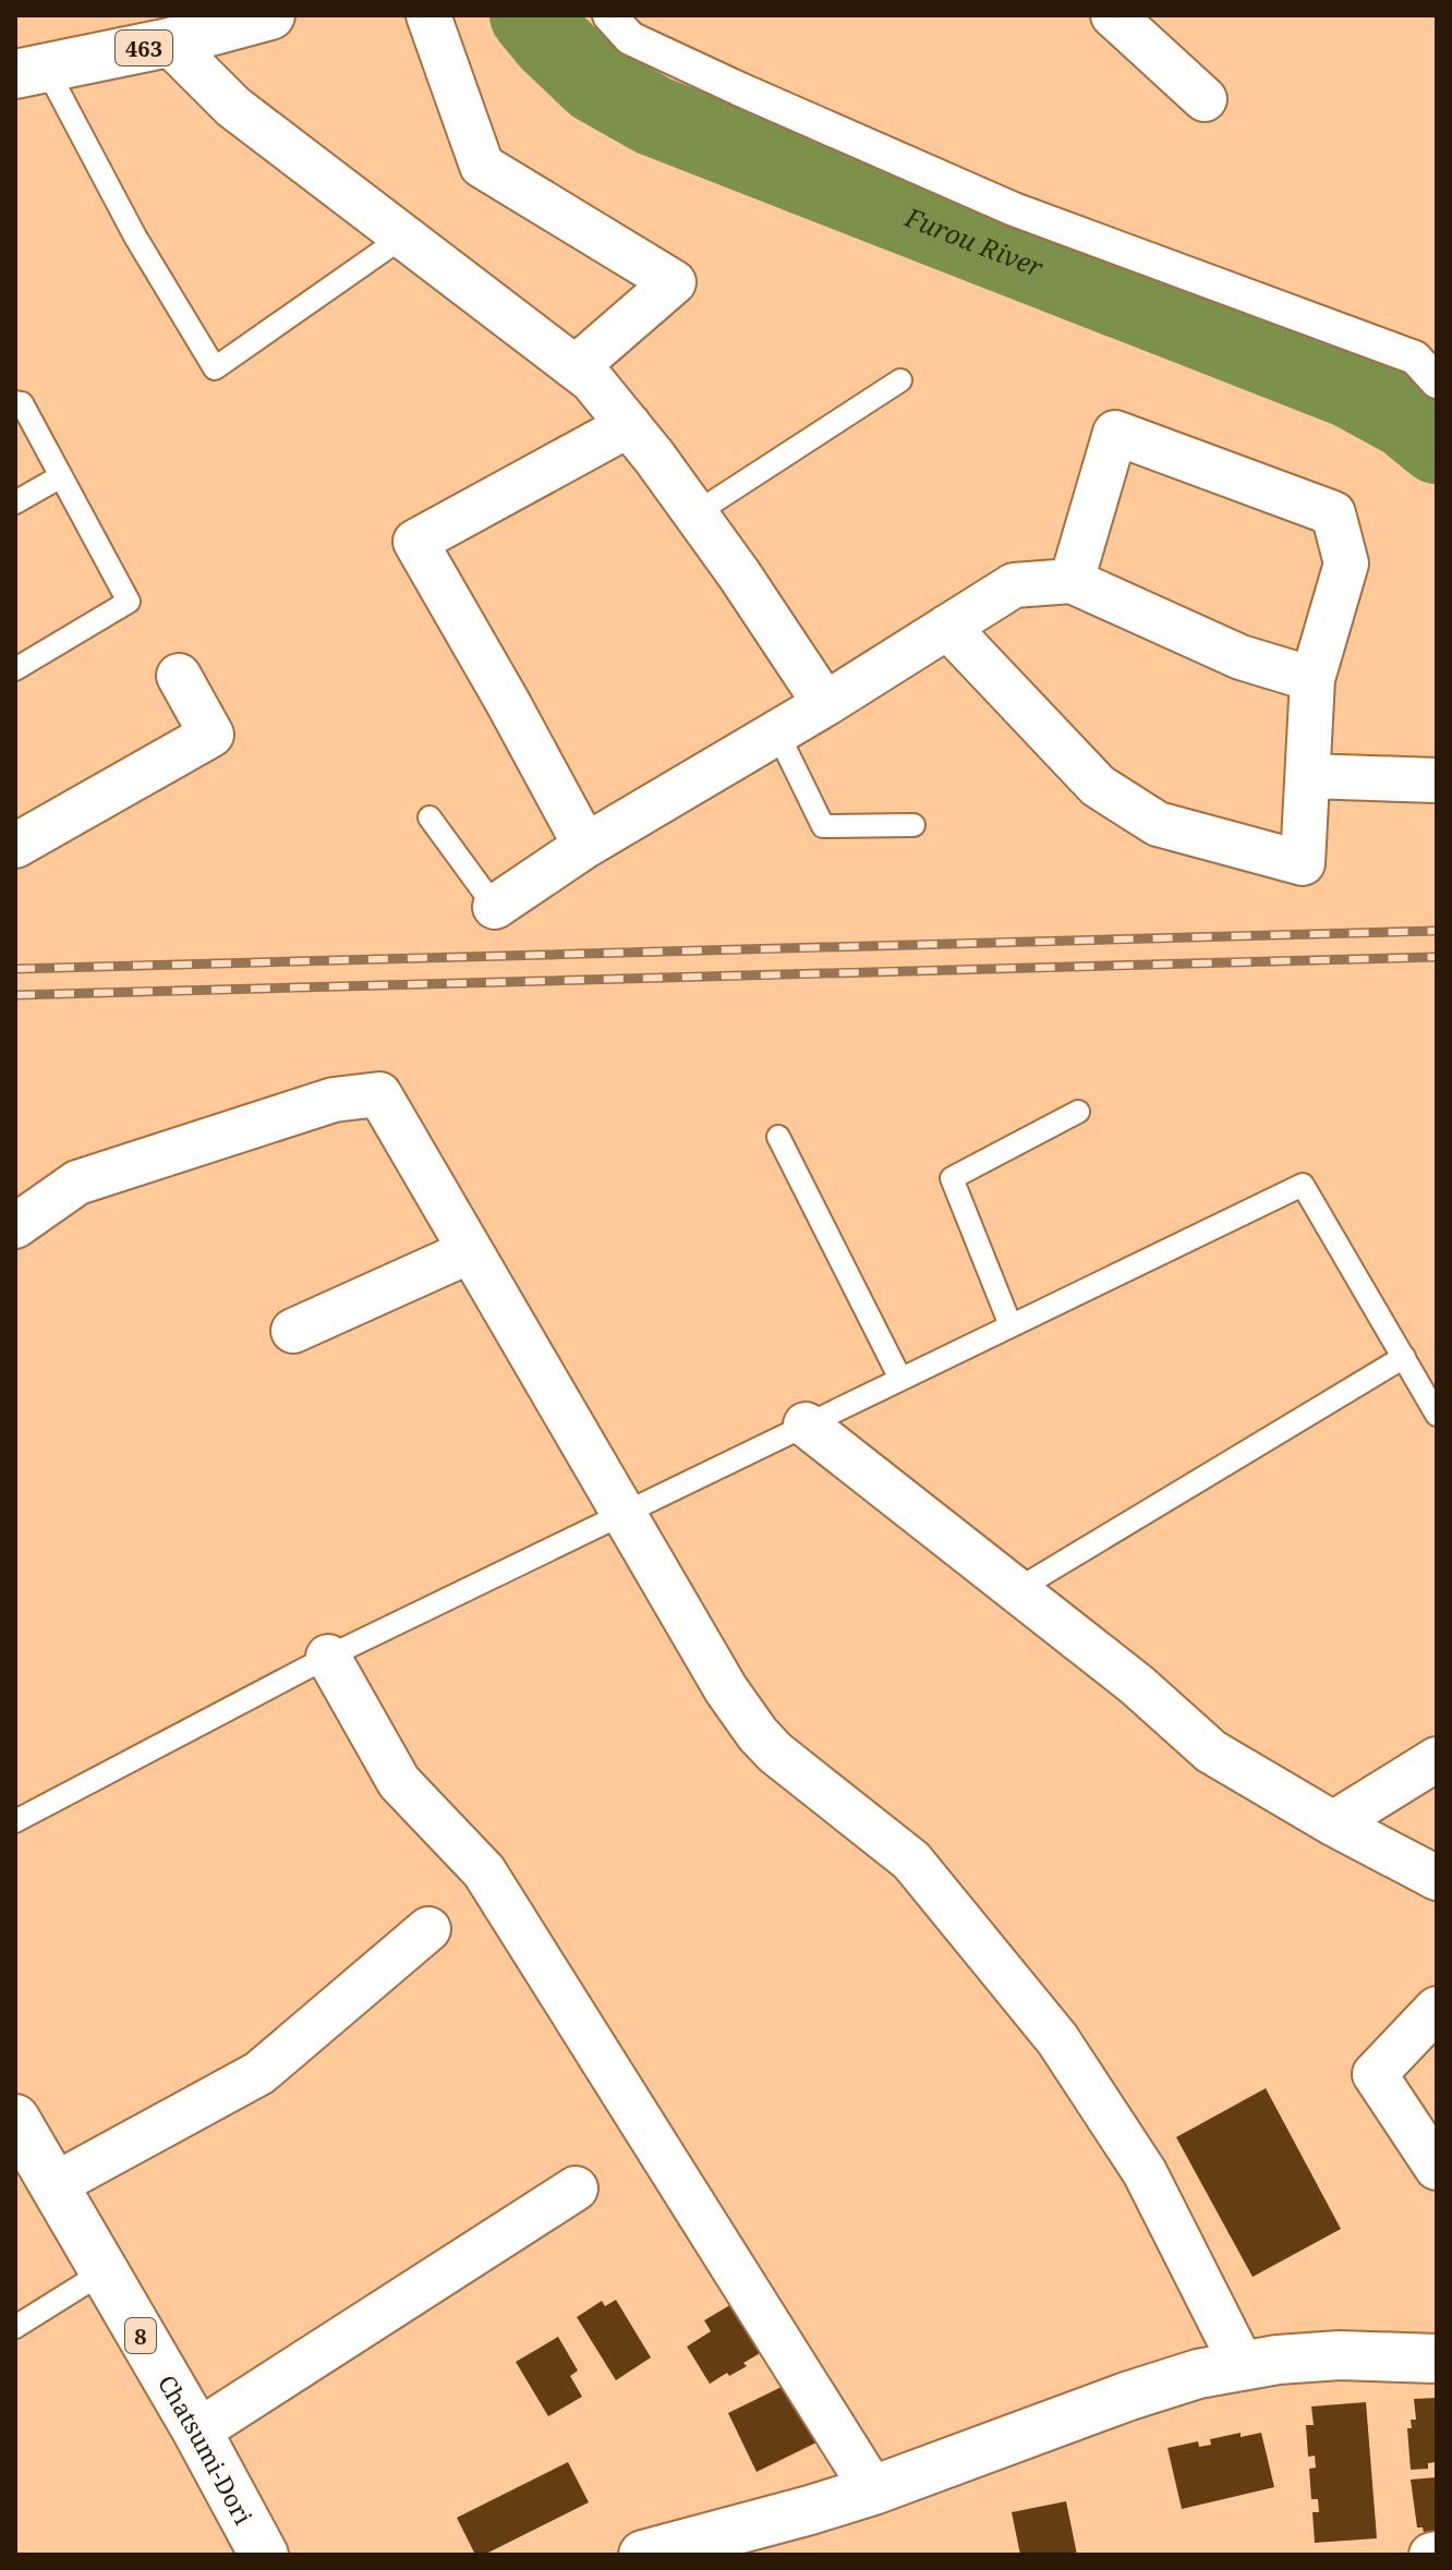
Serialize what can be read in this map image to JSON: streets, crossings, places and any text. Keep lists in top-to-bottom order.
{
  "streets": {
    "main road": ["463", "8", "Chatsumi-Dori"]
  },
  "water": ["Furou River"]
}
